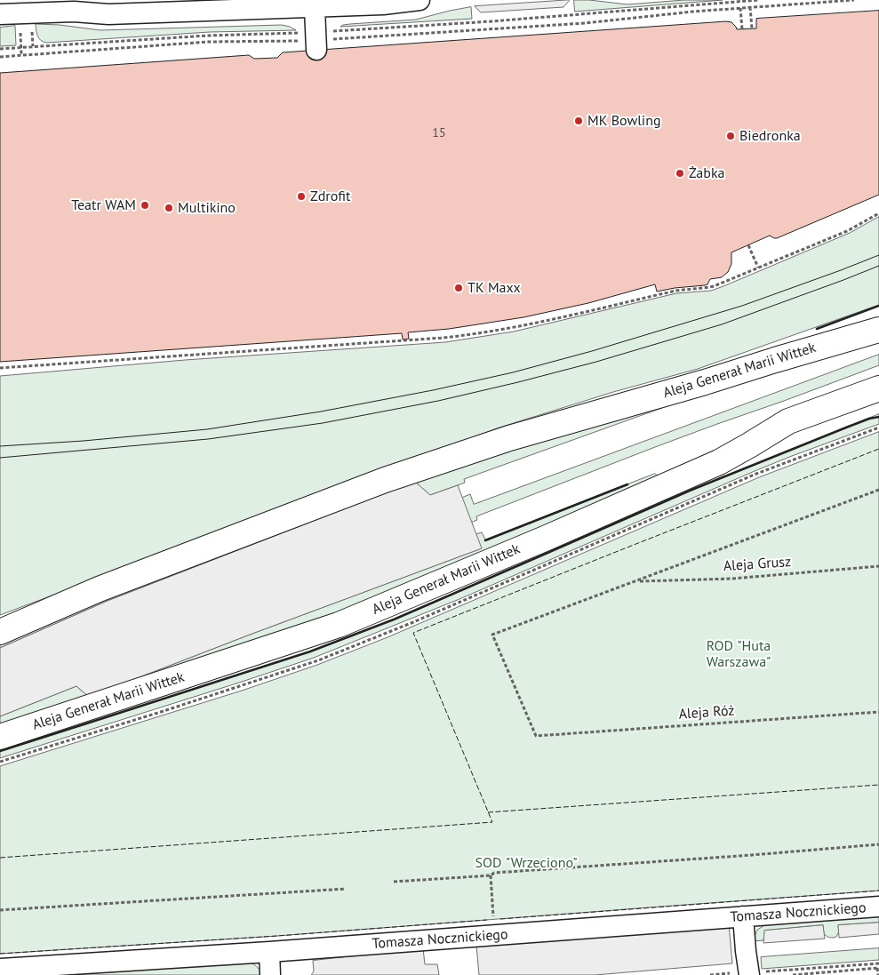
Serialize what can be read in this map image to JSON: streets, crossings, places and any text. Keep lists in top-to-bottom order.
{
  "streets": {
    "main road": ["Aleja Generał Marii Wittek"],
    "street": ["Tomasza Nocznickiego"],
    "path": ["Aleja Grusz", "Aleja Róż"]
  },
  "crossings": [
    ["Aleja Grusz", "Aleja Róż"]
  ],
  "parks": ["ROD \"Huta Warszawa\"", "SOD \"Wrzeciono\""],
  "places": [
    "MK Bowling",
    "Biedronka",
    "Żabka",
    "Zdrofit",
    "Teatr WAM",
    "Multikino",
    "TK Maxx"
  ],
  "house_numbers": ["15"]
}
